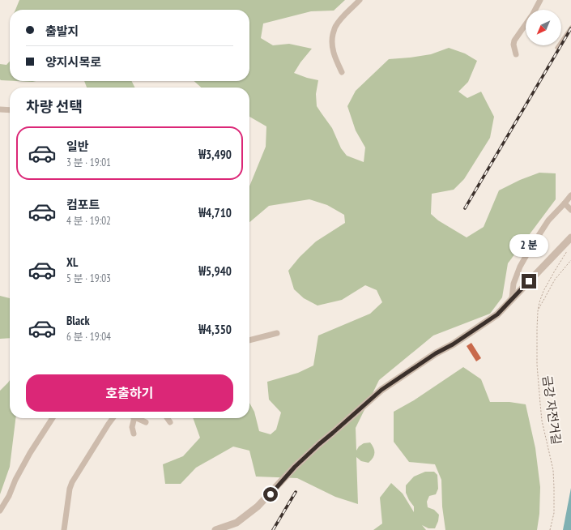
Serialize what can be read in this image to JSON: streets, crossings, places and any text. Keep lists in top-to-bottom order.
{
  "streets": {
    "path": ["금강 자전거길"]
  },
  "north": "bottom left",
  "page": {
    "banner": ["출발지", "양지시목로"],
    "heading": "차량 선택",
    "list": [
      {
        "name": "일반",
        "note": "3 분 · 19:01",
        "value": "₩3,490"
      },
      {
        "name": "컴포트",
        "note": "4 분 · 19:02",
        "value": "₩4,710"
      },
      {
        "name": "XL",
        "note": "5 분 · 19:03",
        "value": "₩5,940"
      },
      {
        "name": "Black",
        "note": "6 분 · 19:04",
        "value": "₩4,350"
      }
    ],
    "bubble": "2 분",
    "buttons": "호출하기"
  }
}
